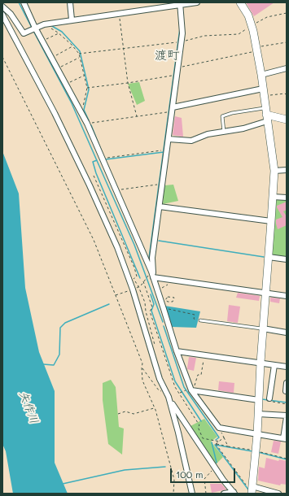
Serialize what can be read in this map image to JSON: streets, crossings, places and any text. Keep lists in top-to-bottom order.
{
  "districts": ["渡町"],
  "water": ["矢作川"],
  "scale_bar": "100 m"
}
